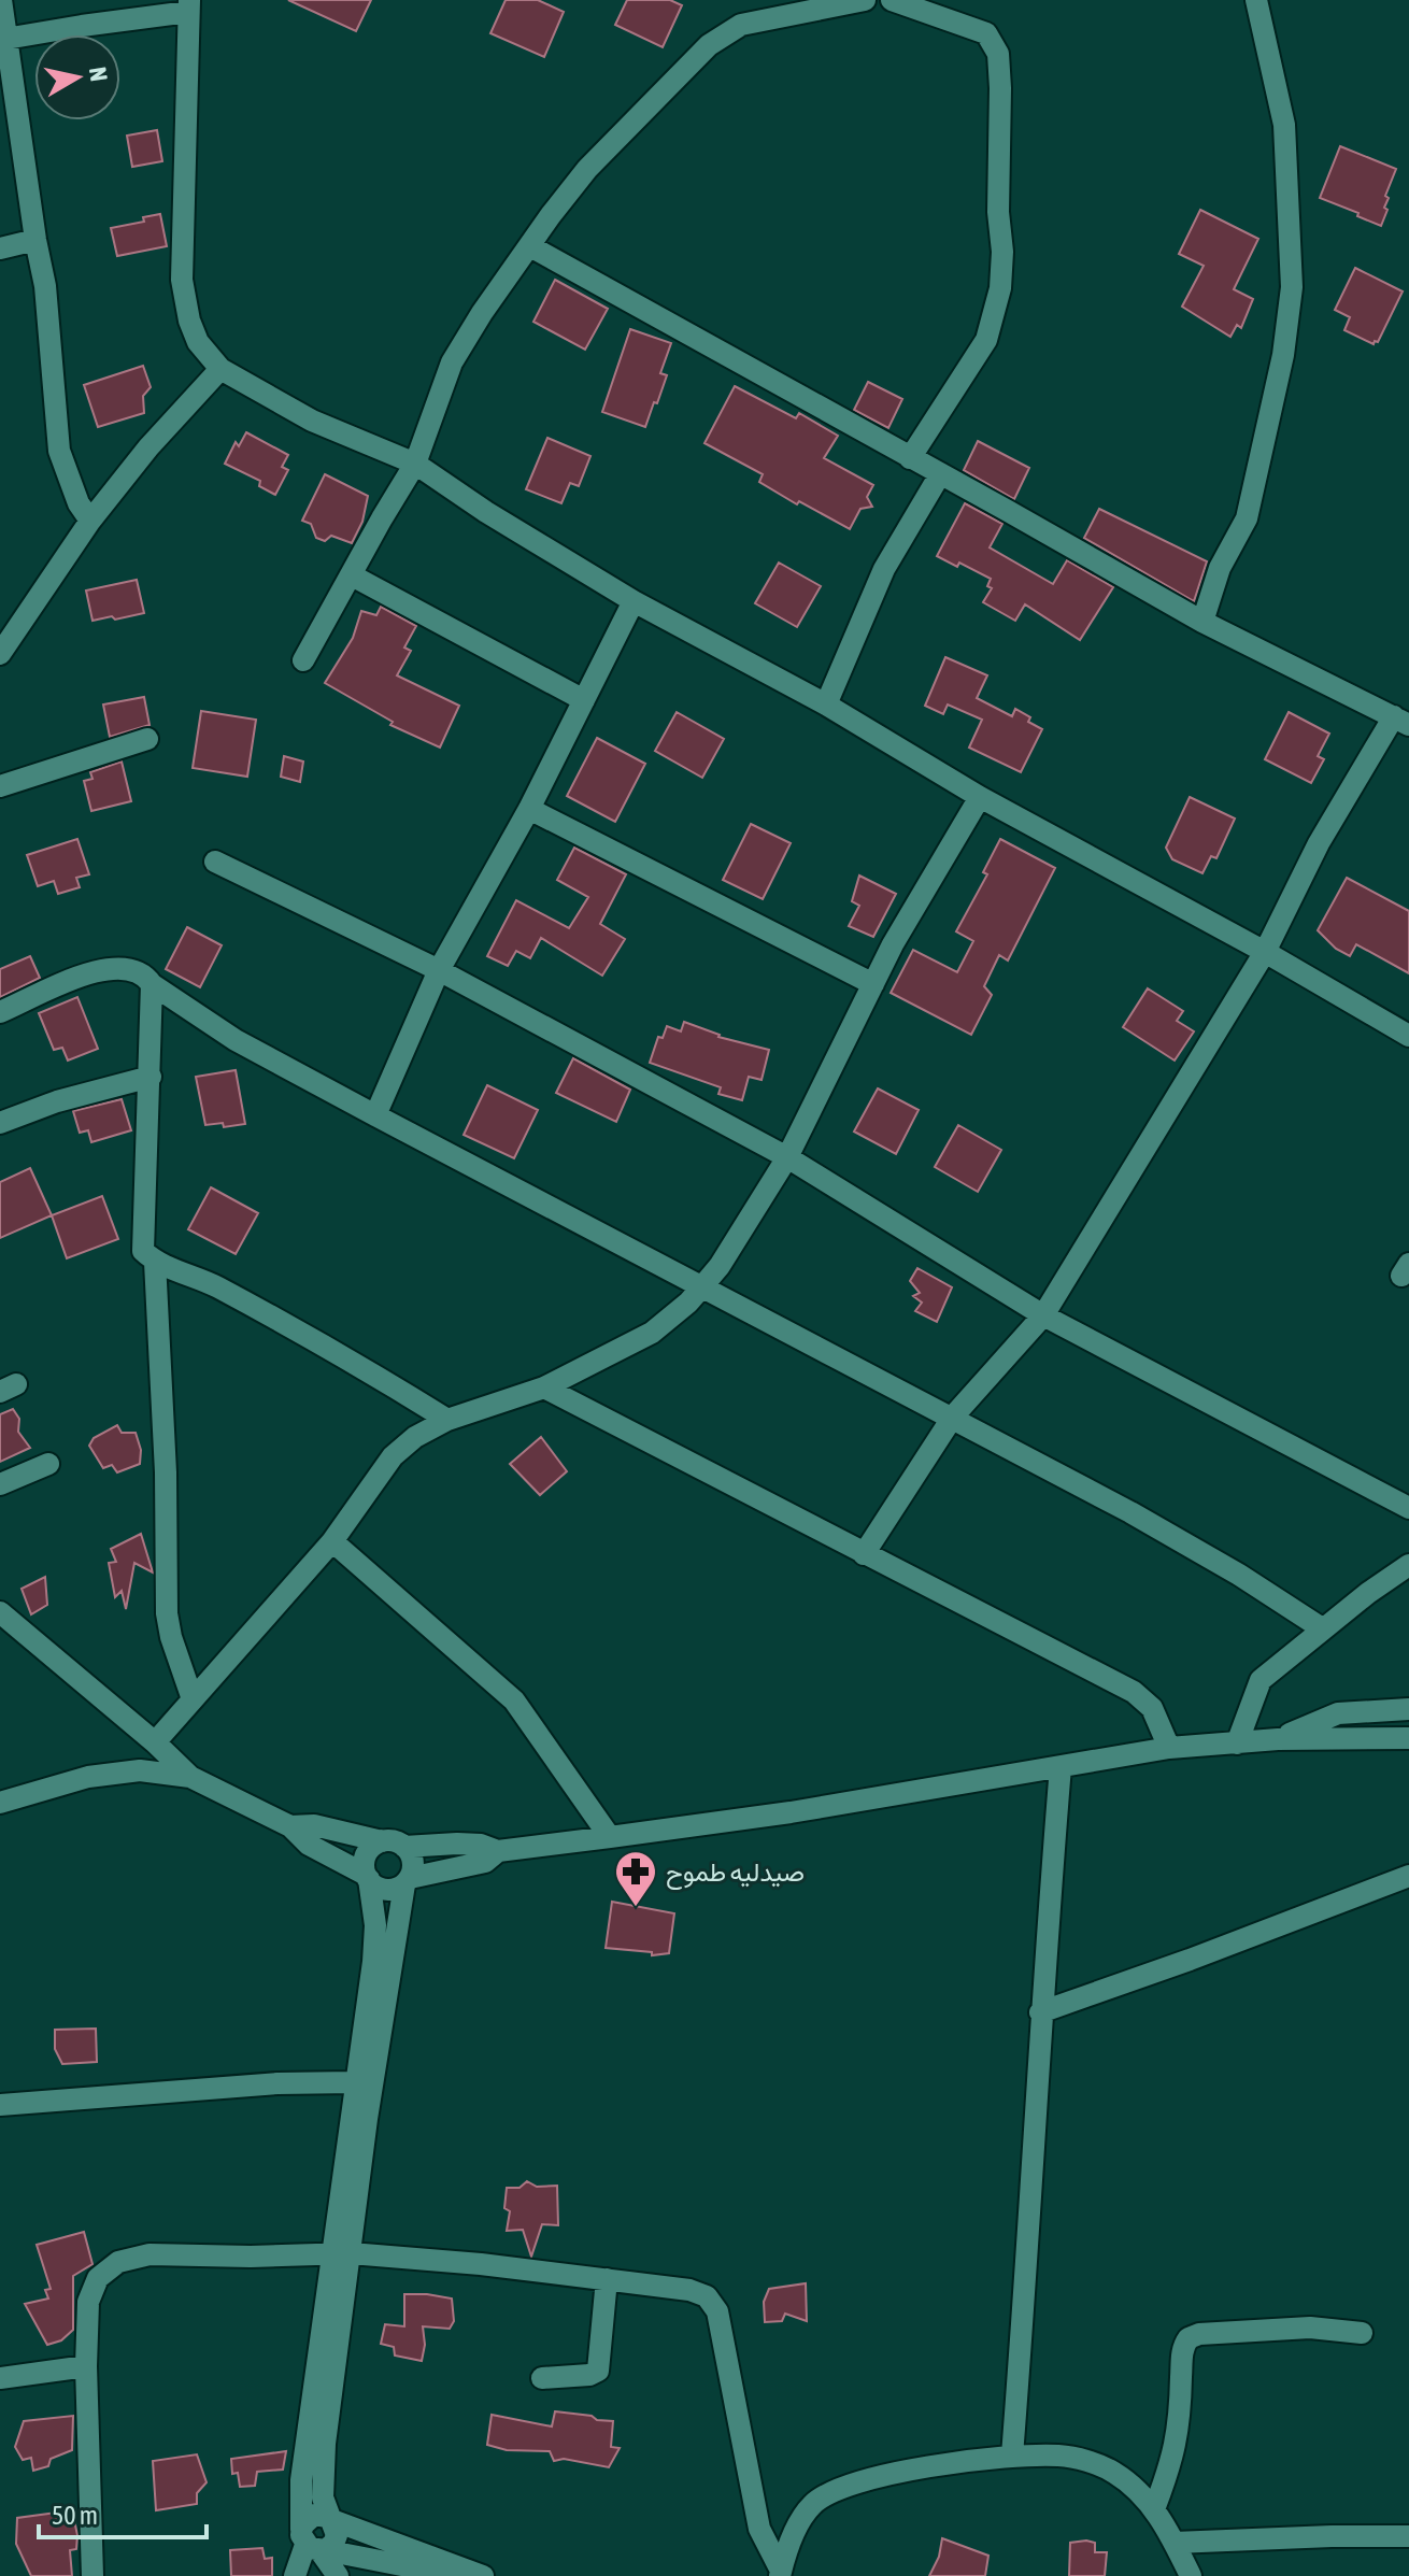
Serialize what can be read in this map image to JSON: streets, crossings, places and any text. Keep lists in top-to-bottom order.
{
  "places": {
    "pharmacy": ["صيدليه طموح"]
  },
  "scale_bar": "50 m",
  "north": "right"
}
